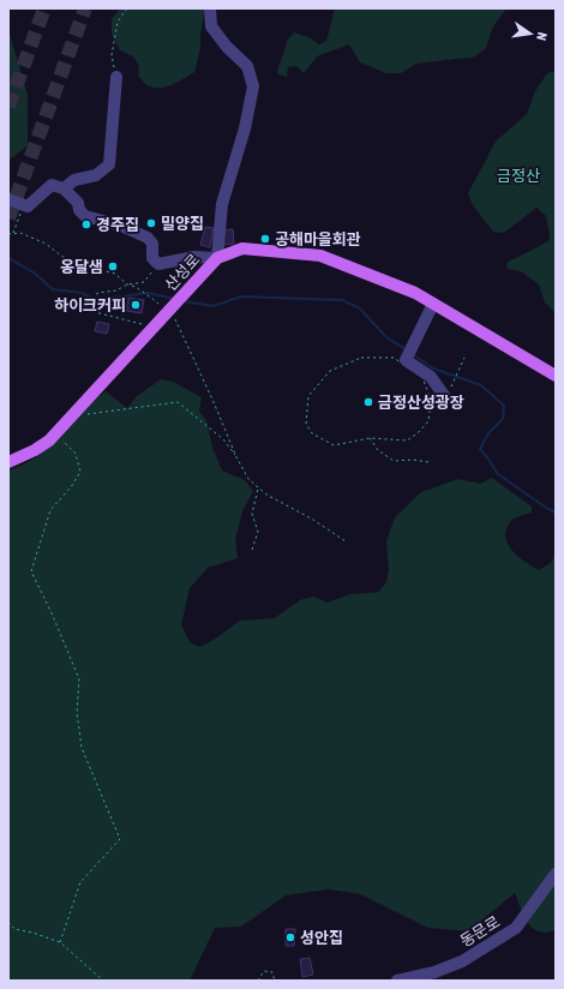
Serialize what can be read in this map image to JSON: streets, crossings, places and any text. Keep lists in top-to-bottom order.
{
  "streets": {
    "main road": ["산성로"],
    "street": ["동문로"]
  },
  "parks": ["금정산"],
  "places": [
    "밀양집",
    "경주집",
    "공해마을회관",
    "옹달샘",
    "하이크커피",
    "금정산성광장",
    "성안집"
  ],
  "north": "right"
}
